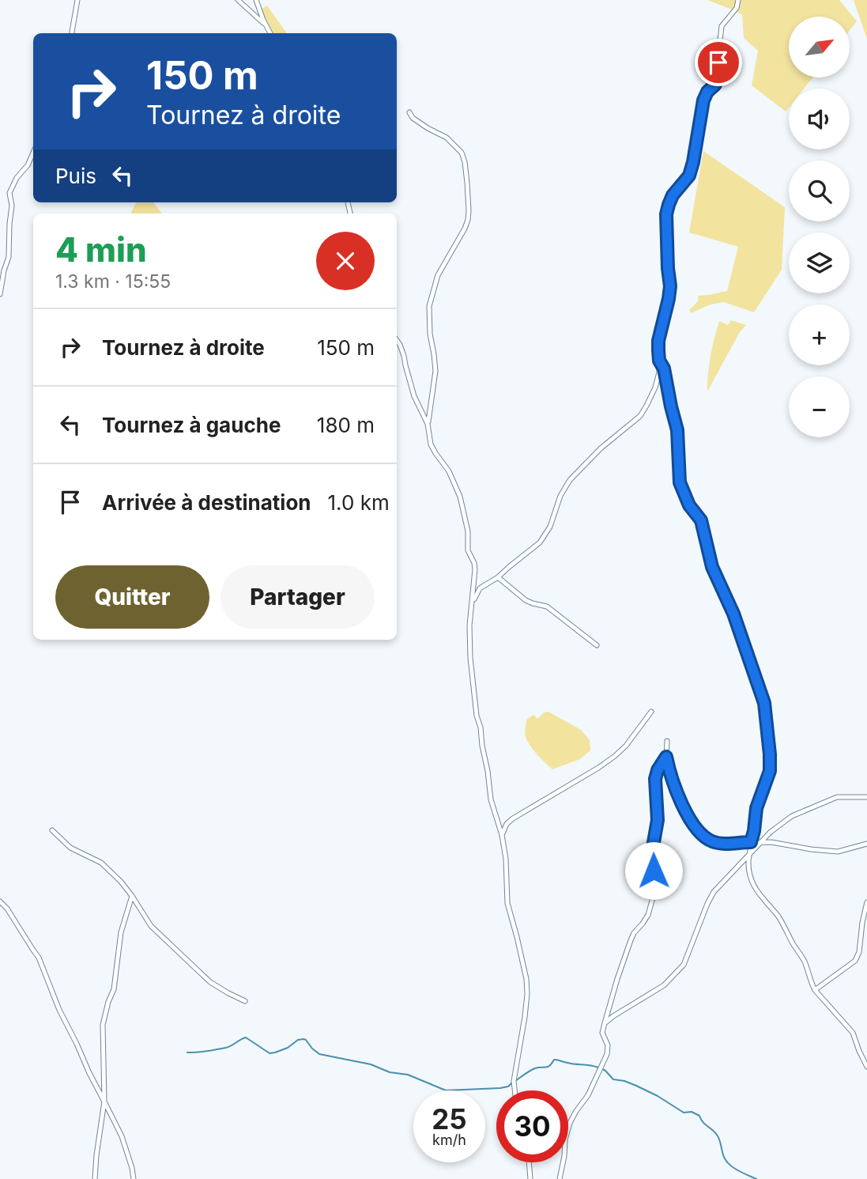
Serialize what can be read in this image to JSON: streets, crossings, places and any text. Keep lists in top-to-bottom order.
{
  "north": "top right",
  "page": {
    "map_buttons": ["+", "−"],
    "turn": ["150 m", "Tournez à droite"],
    "then": "Puis",
    "heading": ["4 min", "1.3 km · 15:55"],
    "list": [
      {
        "name": "Tournez à droite",
        "value": "150 m"
      },
      {
        "name": "Tournez à gauche",
        "value": "180 m"
      },
      {
        "name": "Arrivée à destination",
        "value": "1.0 km"
      }
    ],
    "buttons": ["Quitter", "Partager"],
    "speed": "25 km/h",
    "limit": "30"
  }
}
